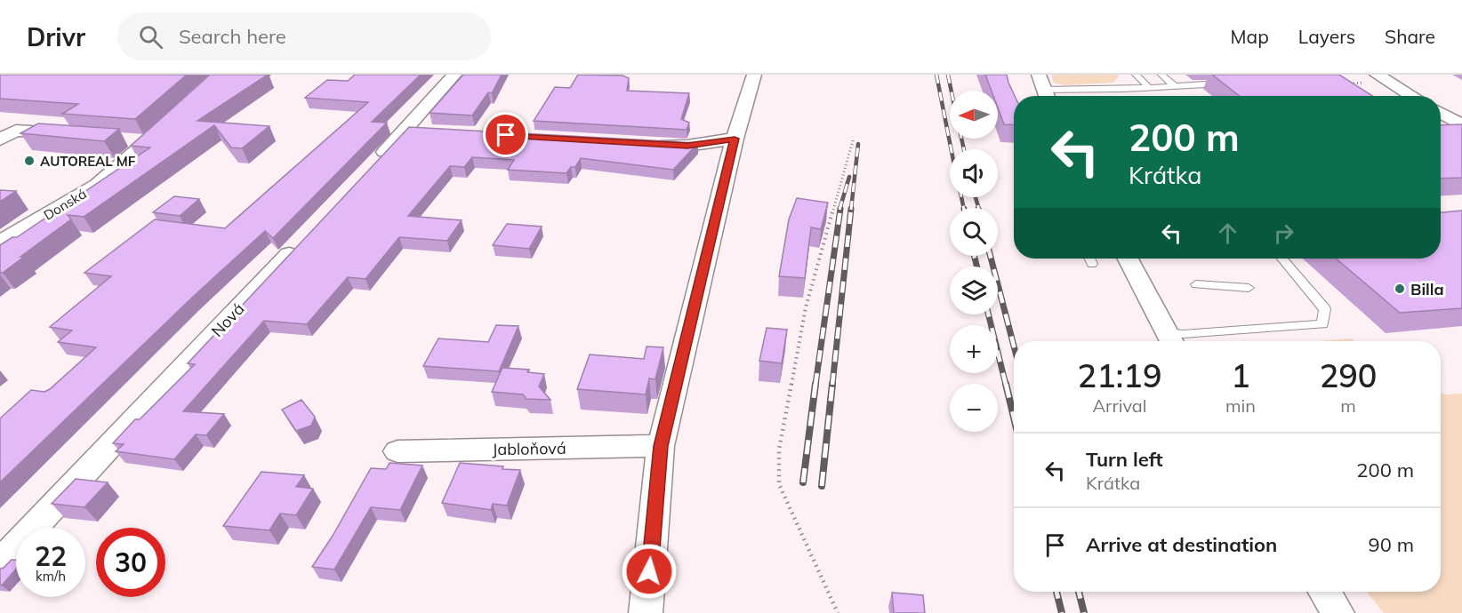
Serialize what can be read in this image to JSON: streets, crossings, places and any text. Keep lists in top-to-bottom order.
{
  "streets": {
    "street": ["Donská", "Nová", "Jabloňová"]
  },
  "places": ["AUTOREAL MF", "Billa"],
  "north": "left",
  "page": {
    "header": "Drivr",
    "search": "Search here",
    "nav": ["Map", "Layers", "Share"],
    "map_buttons": ["+", "−"],
    "turn": ["200 m", "Krátka"],
    "eta": [
      "21:19",
      "Arrival",
      "1",
      "min",
      "290",
      "m"
    ],
    "list": [
      {
        "name": "Turn left",
        "note": "Krátka",
        "value": "200 m"
      },
      {
        "name": "Arrive at destination",
        "value": "90 m"
      }
    ],
    "speed": "22 km/h",
    "limit": "30"
  }
}
